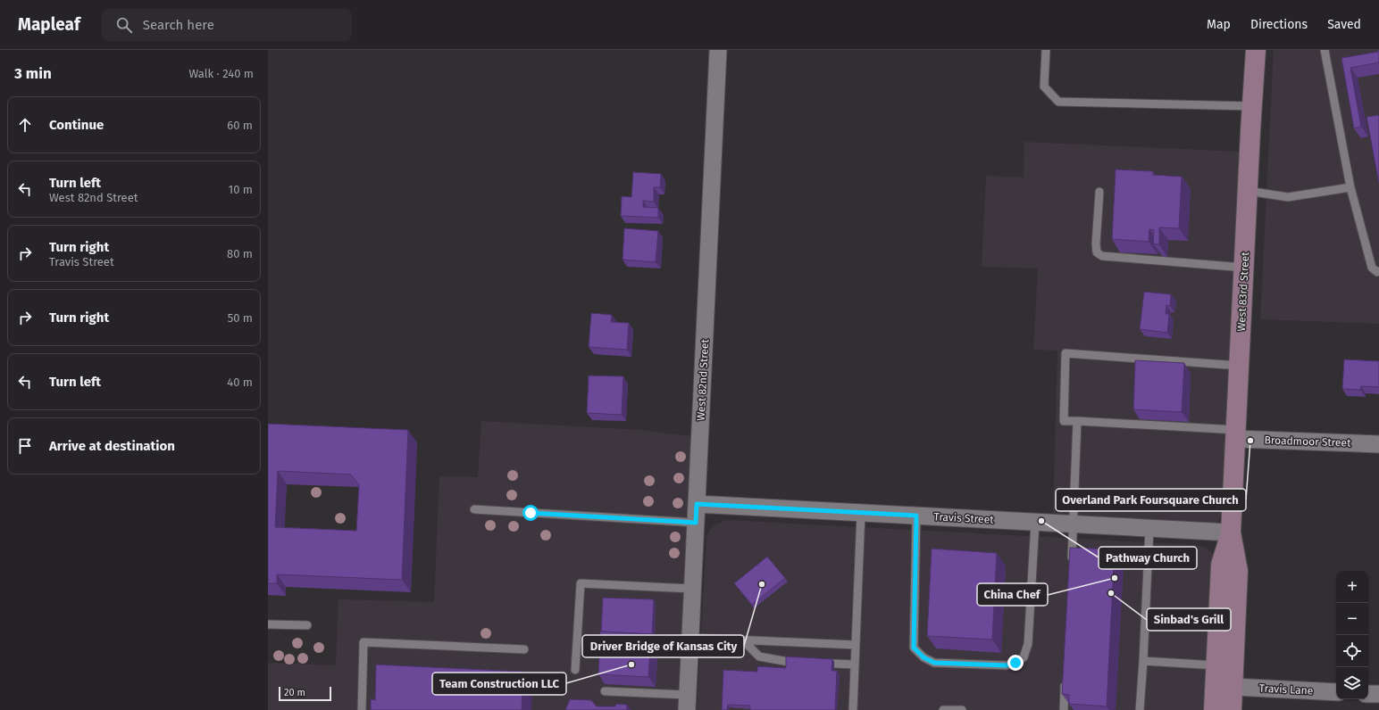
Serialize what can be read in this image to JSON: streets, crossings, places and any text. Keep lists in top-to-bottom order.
{
  "streets": {
    "street": [
      "West 83rd Street",
      "West 82nd Street",
      "Broadmoor Street",
      "Travis Street",
      "Travis Lane"
    ]
  },
  "crossings": [
    ["West 83rd Street", "Broadmoor Street"],
    ["West 83rd Street", "Travis Street"],
    ["West 83rd Street", "Travis Lane"],
    ["West 82nd Street", "Travis Street"]
  ],
  "places": [
    "Overland Park Foursquare Church",
    "Pathway Church",
    "China Chef",
    "Driver Bridge of Kansas City",
    "Sinbad's Grill",
    "Team Construction LLC"
  ],
  "scale_bar": "20 m",
  "page": {
    "header": "Mapleaf",
    "search": "Search here",
    "nav": ["Map", "Directions", "Saved"],
    "heading": ["3 min", "Walk · 240 m"],
    "list": [
      ["Continue", "60 m"],
      ["Turn left", "West 82nd Street", "10 m"],
      ["Turn right", "Travis Street", "80 m"],
      ["Turn right", "50 m"],
      ["Turn left", "40 m"],
      "Arrive at destination"
    ],
    "map_buttons": ["+", "−"],
    "scale": "20 m"
  }
}
